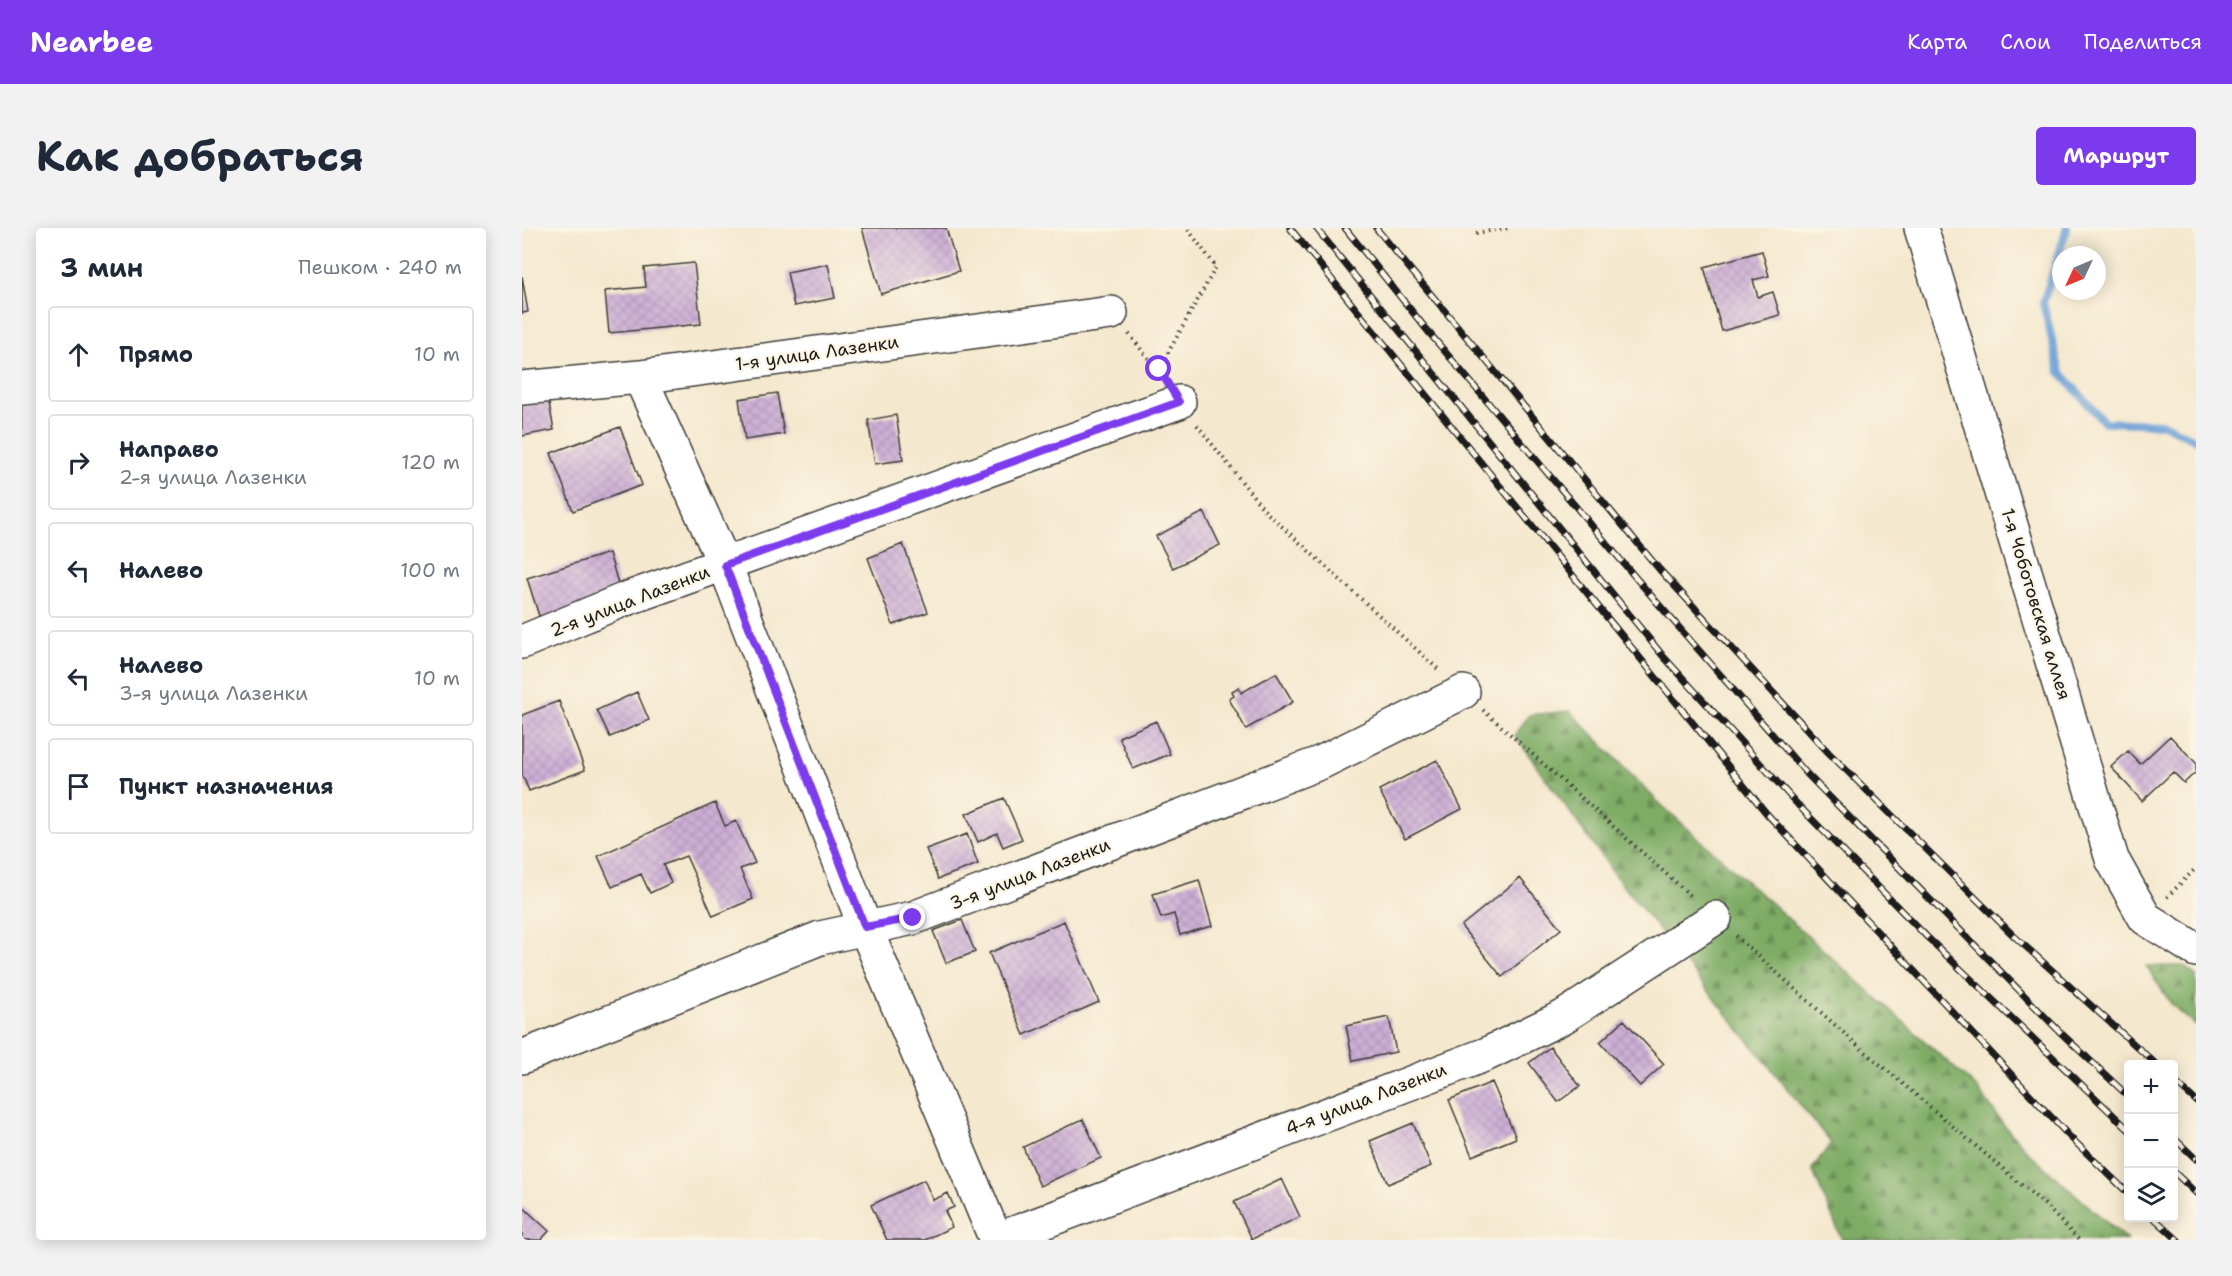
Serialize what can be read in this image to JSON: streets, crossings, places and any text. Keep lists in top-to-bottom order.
{
  "streets": {
    "street": [
      "1-я улица Лазенки",
      "2-я улица Лазенки",
      "1-я Чоботовская аллея",
      "3-я улица Лазенки",
      "4-я улица Лазенки"
    ]
  },
  "north": "bottom left",
  "page": {
    "header": "Nearbee",
    "nav": ["Карта", "Слои", "Поделиться"],
    "buttons": "Маршрут",
    "title": "Как добраться",
    "heading": ["3 мин", "Пешком · 240 m"],
    "list": [
      ["Прямо", "10 m"],
      ["Направо", "2-я улица Лазенки", "120 m"],
      ["Налево", "100 m"],
      ["Налево", "3-я улица Лазенки", "10 m"],
      "Пункт назначения"
    ],
    "map_buttons": ["+", "−"]
  }
}
